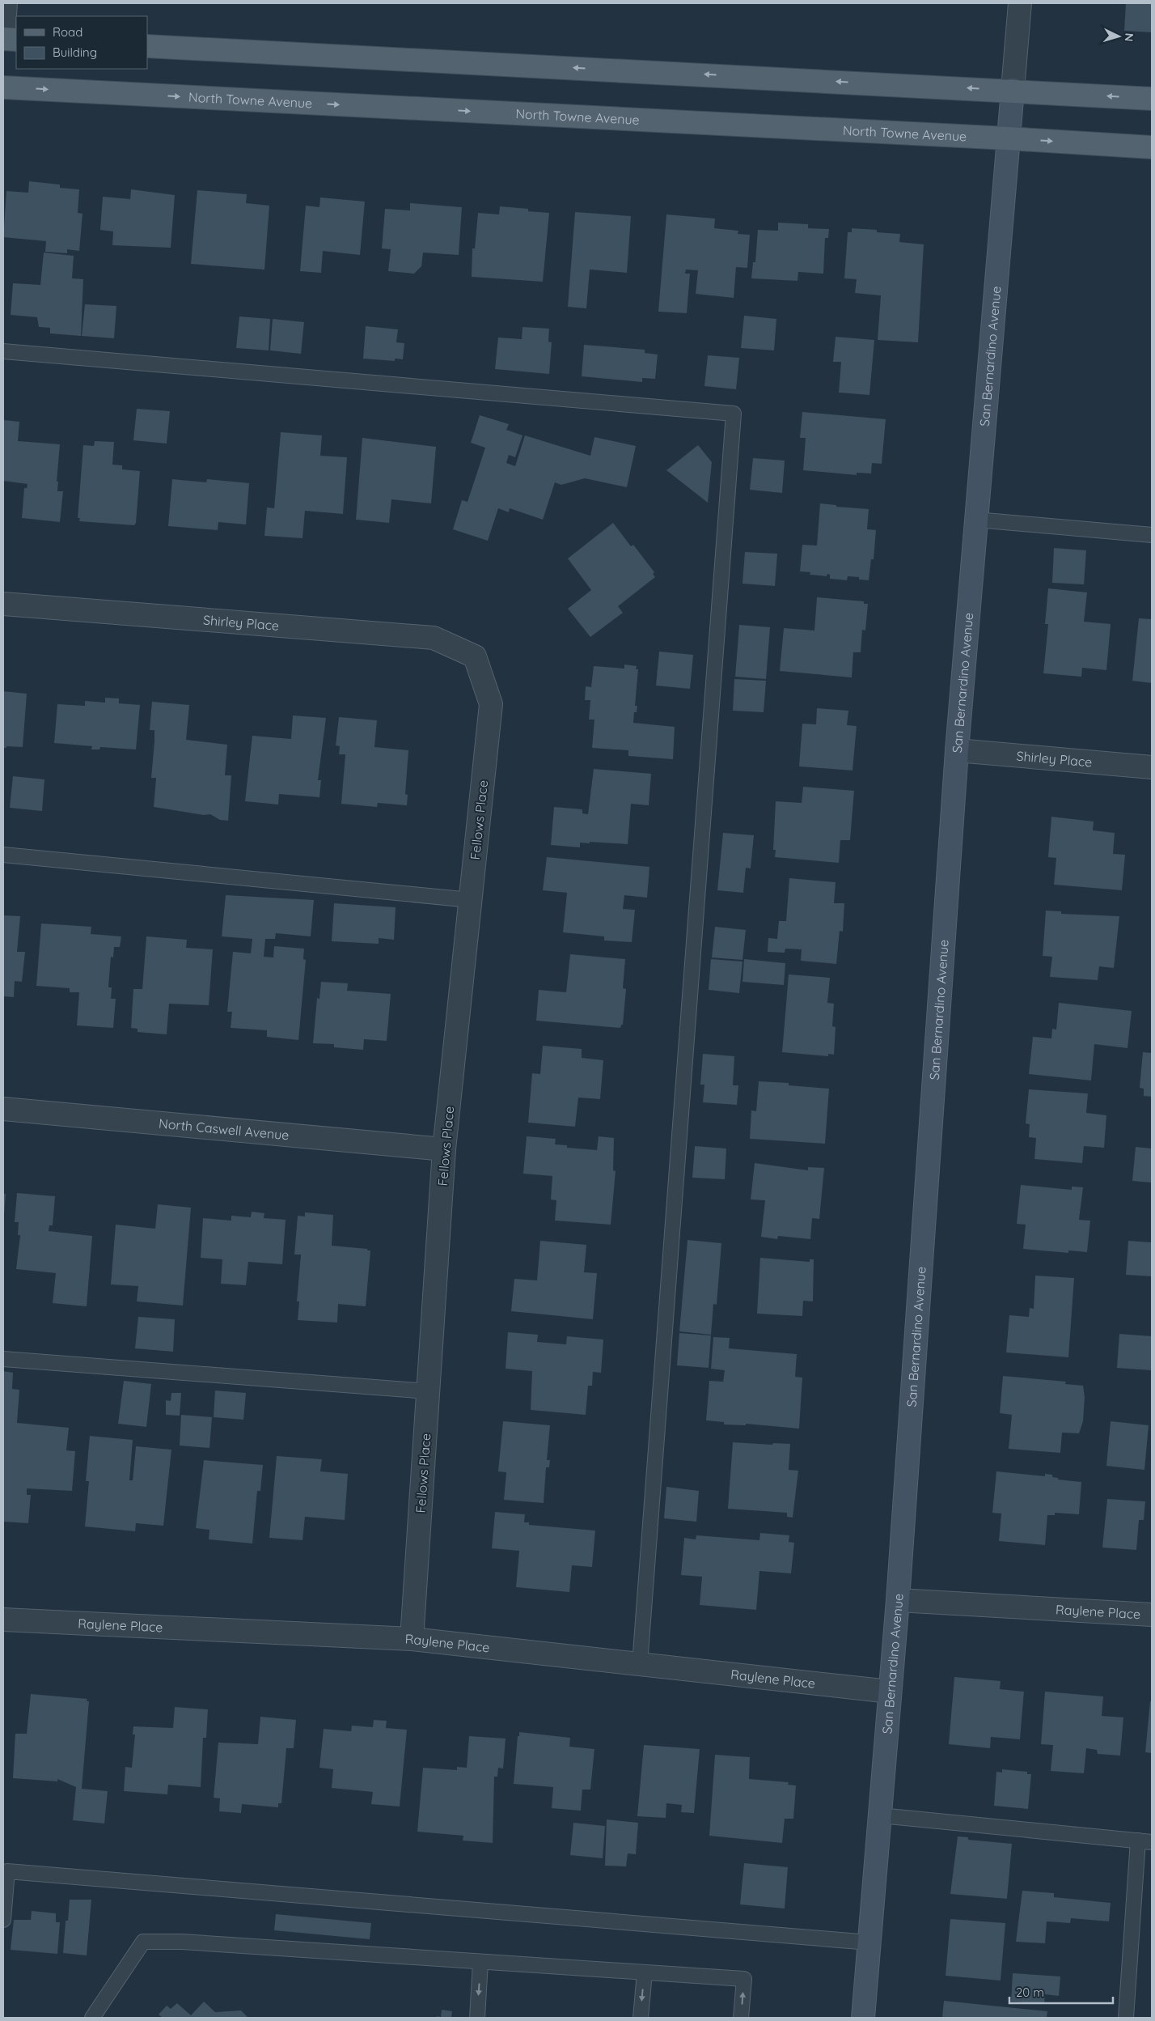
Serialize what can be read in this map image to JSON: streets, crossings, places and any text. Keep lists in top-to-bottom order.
{
  "streets": {
    "main road": ["North Towne Avenue", "San Bernardino Avenue"],
    "street": [
      "Shirley Place",
      "Fellows Place",
      "North Caswell Avenue",
      "Raylene Place"
    ]
  },
  "crossings": [
    ["North Towne Avenue", "San Bernardino Avenue"],
    ["San Bernardino Avenue", "Shirley Place"],
    ["San Bernardino Avenue", "Raylene Place"],
    ["Shirley Place", "Fellows Place"],
    ["Fellows Place", "North Caswell Avenue"],
    ["Fellows Place", "Raylene Place"]
  ],
  "legend": ["Road", "Building"],
  "scale_bar": "20 m",
  "north": "right"
}
